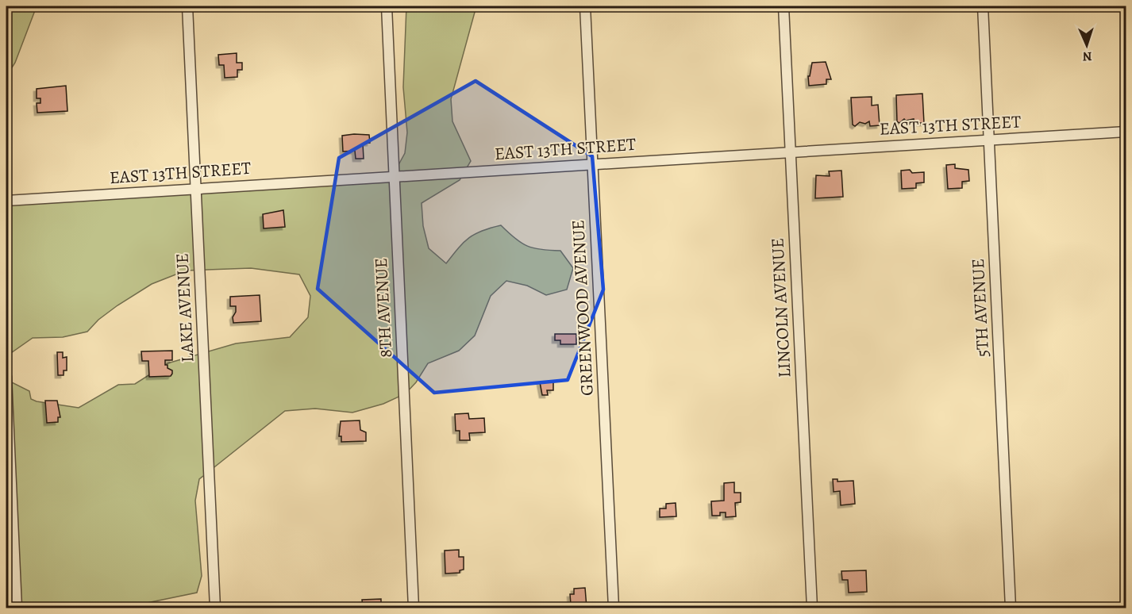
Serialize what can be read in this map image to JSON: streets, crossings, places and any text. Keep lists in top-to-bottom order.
{
  "streets": {
    "street": [
      "EAST 13TH STREET",
      "LAKE AVENUE",
      "8TH AVENUE",
      "GREENWOOD AVENUE",
      "LINCOLN AVENUE",
      "5TH AVENUE"
    ]
  },
  "crossings": [
    ["EAST 13TH STREET", "LAKE AVENUE"],
    ["EAST 13TH STREET", "8TH AVENUE"],
    ["EAST 13TH STREET", "GREENWOOD AVENUE"],
    ["EAST 13TH STREET", "LINCOLN AVENUE"],
    ["EAST 13TH STREET", "5TH AVENUE"]
  ],
  "north": "bottom"
}
